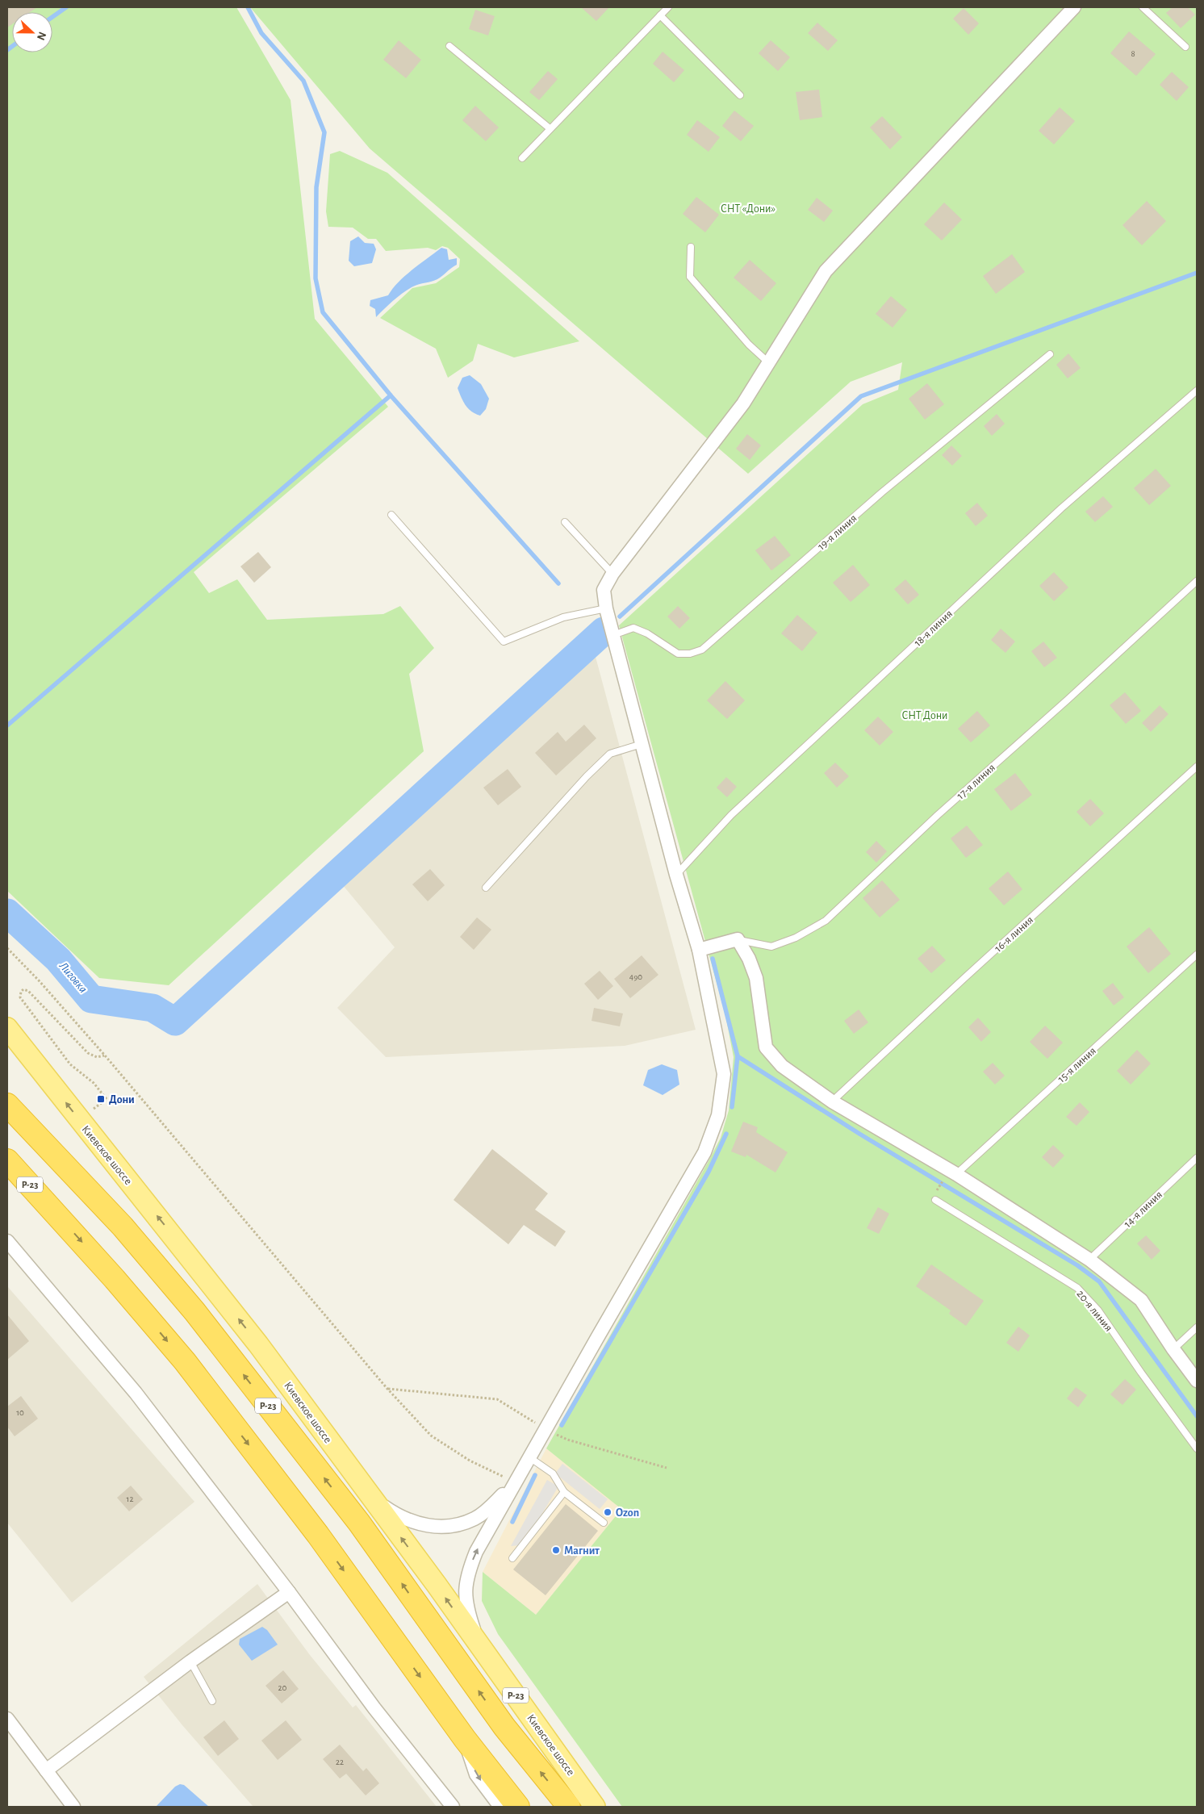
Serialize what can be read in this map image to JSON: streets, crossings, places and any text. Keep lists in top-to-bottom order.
{
  "streets": {
    "highway": ["Р-23"],
    "main road": ["Киевское шоссе"],
    "lane": [
      "19-я линия",
      "18-я линия",
      "17-я линия",
      "16-я линия",
      "15-я линия",
      "14-я линия",
      "20-я линия"
    ]
  },
  "one_way": ["Киевское шоссе"],
  "water": ["Лиговка"],
  "parks": ["СНТ «Дони»", "СНТ Дони"],
  "places": {
    "transit": ["Дони"],
    "other": ["Ozon", "Магнит"]
  },
  "house_numbers": [
    "8",
    "490",
    "10",
    "12",
    "20",
    "22"
  ],
  "north": "right"
}
